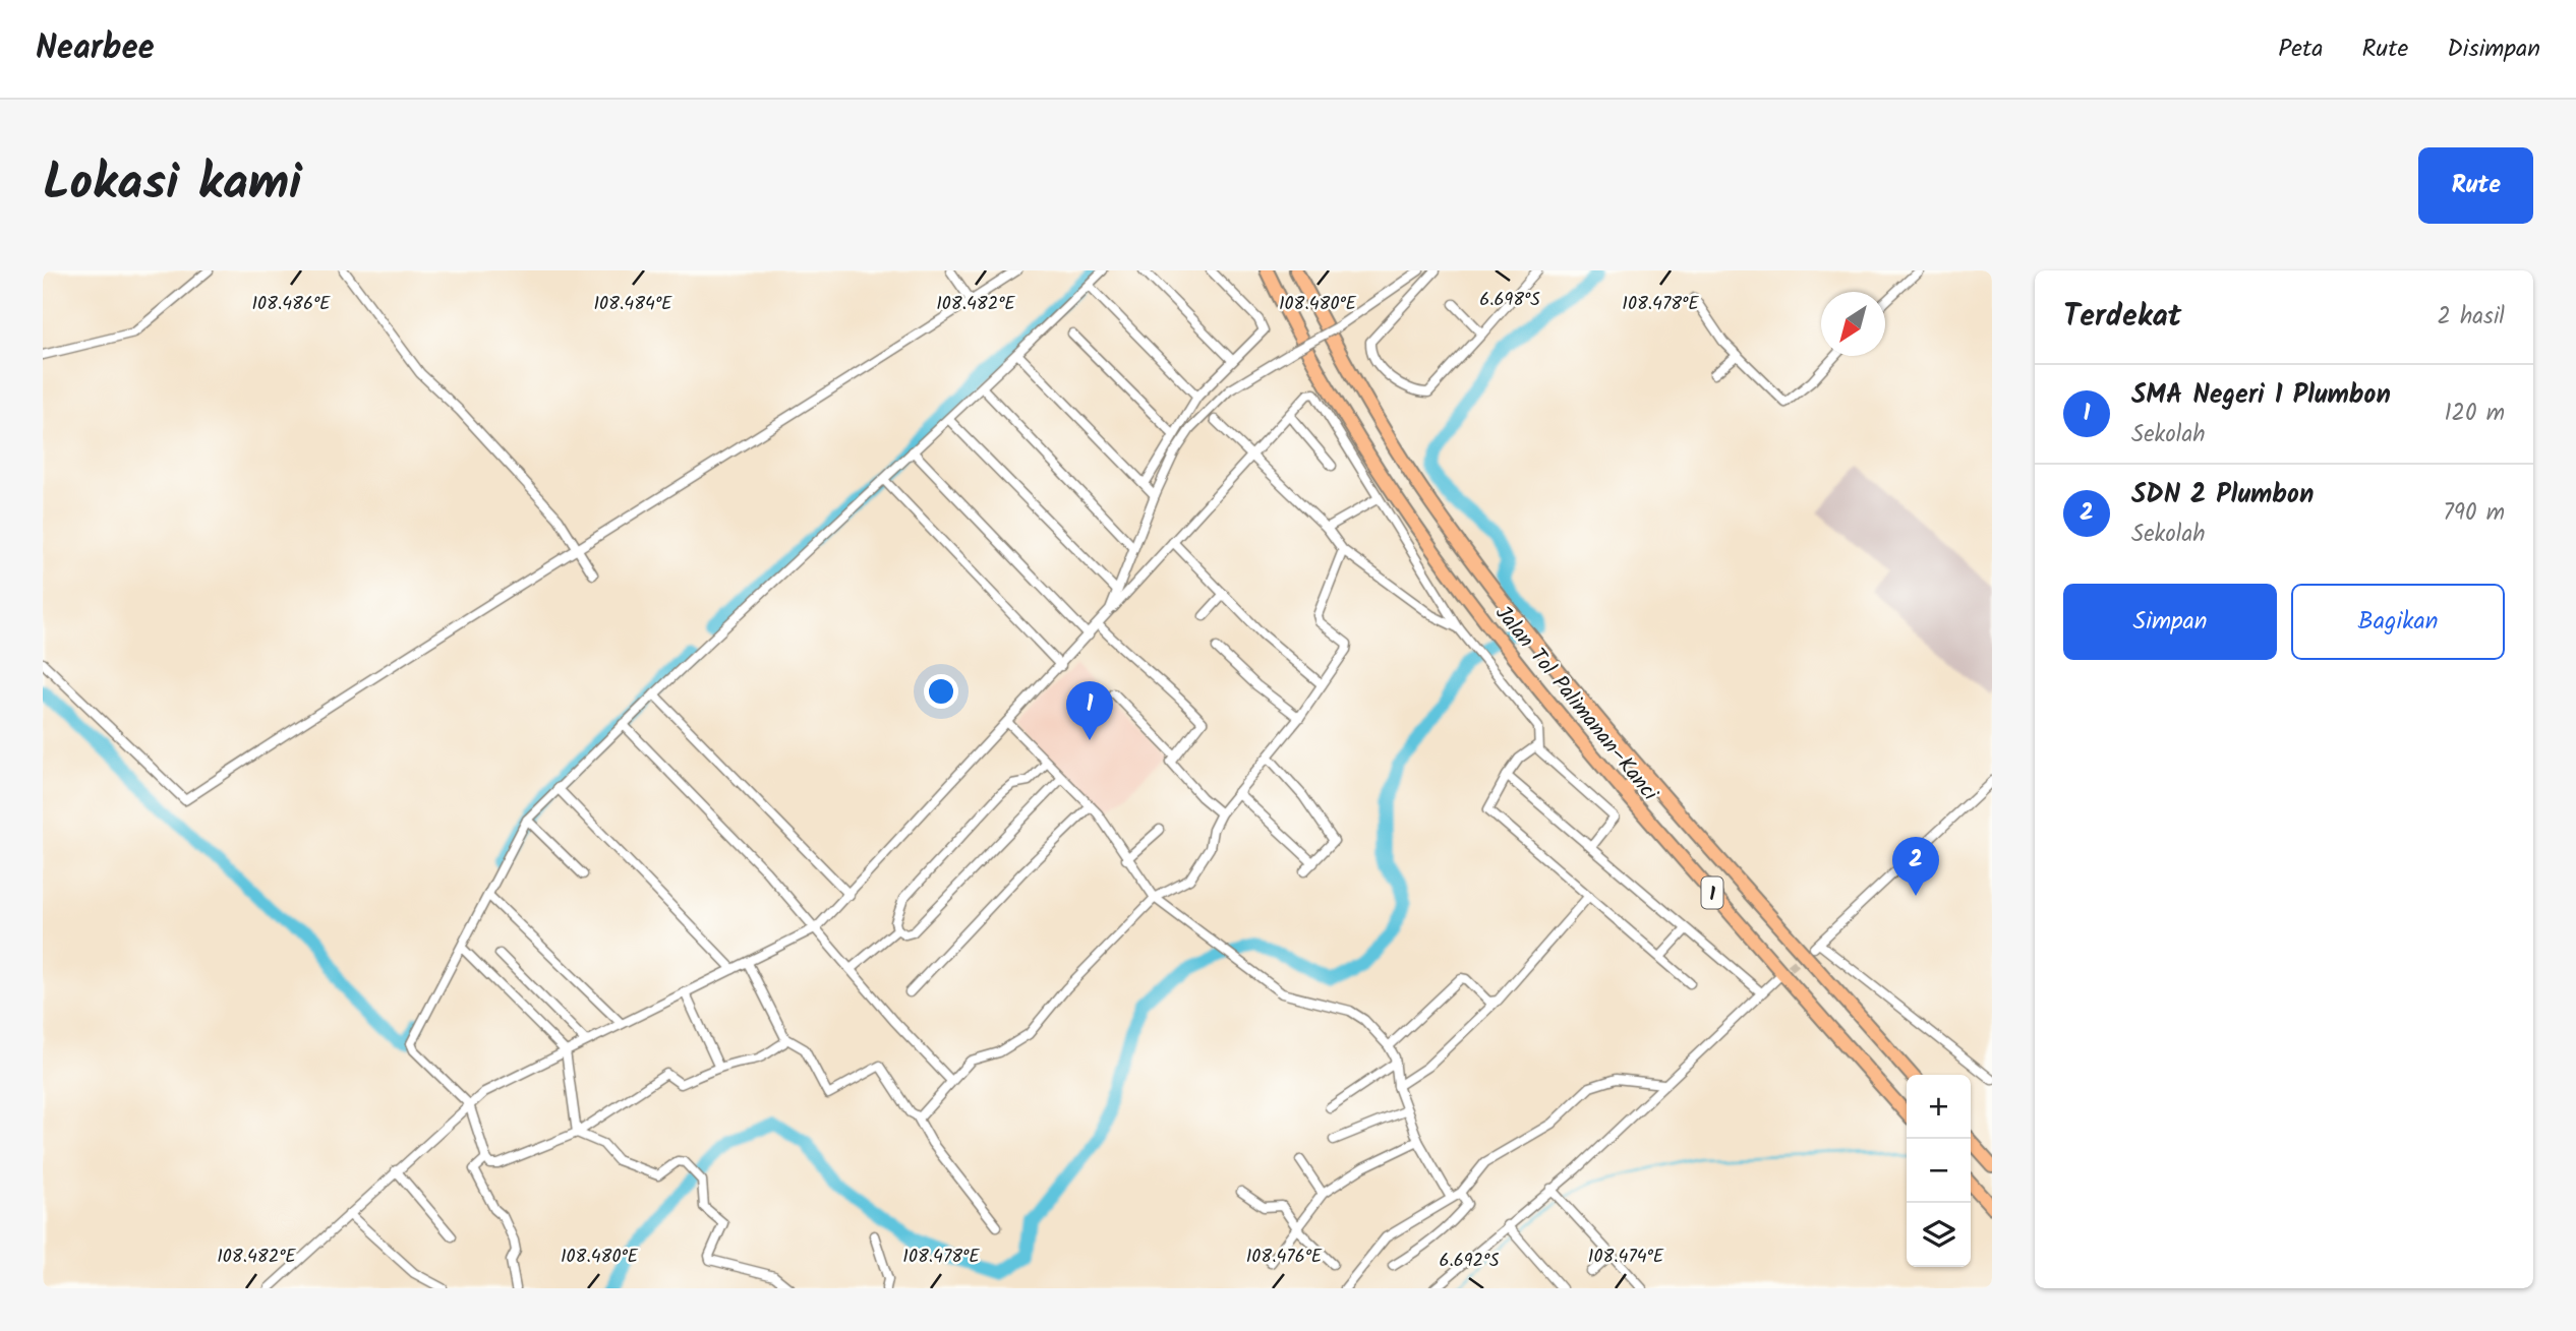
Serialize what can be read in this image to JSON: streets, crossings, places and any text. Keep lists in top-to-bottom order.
{
  "streets": {
    "highway": ["Jalan Tol Palimanan–Kanci", "1"]
  },
  "north": "bottom left",
  "page": {
    "header": "Nearbee",
    "nav": ["Peta", "Rute", "Disimpan"],
    "title": "Lokasi kami",
    "buttons": [
      "Rute",
      ["Simpan", "Bagikan"]
    ],
    "heading": ["Terdekat", "2 hasil"],
    "list": [
      {
        "mark": "1",
        "name": "SMA Negeri 1 Plumbon",
        "note": "Sekolah",
        "value": "120 m"
      },
      {
        "mark": "2",
        "name": "SDN 2 Plumbon",
        "note": "Sekolah",
        "value": "790 m"
      }
    ],
    "pins": ["1", "2"],
    "map_buttons": ["+", "−"]
  },
  "coordinates": [
    "6.698°S",
    "108.486°E",
    "108.484°E",
    "108.482°E",
    "108.480°E",
    "108.478°E",
    "108.476°E",
    "108.474°E",
    "6.692°S"
  ]
}
